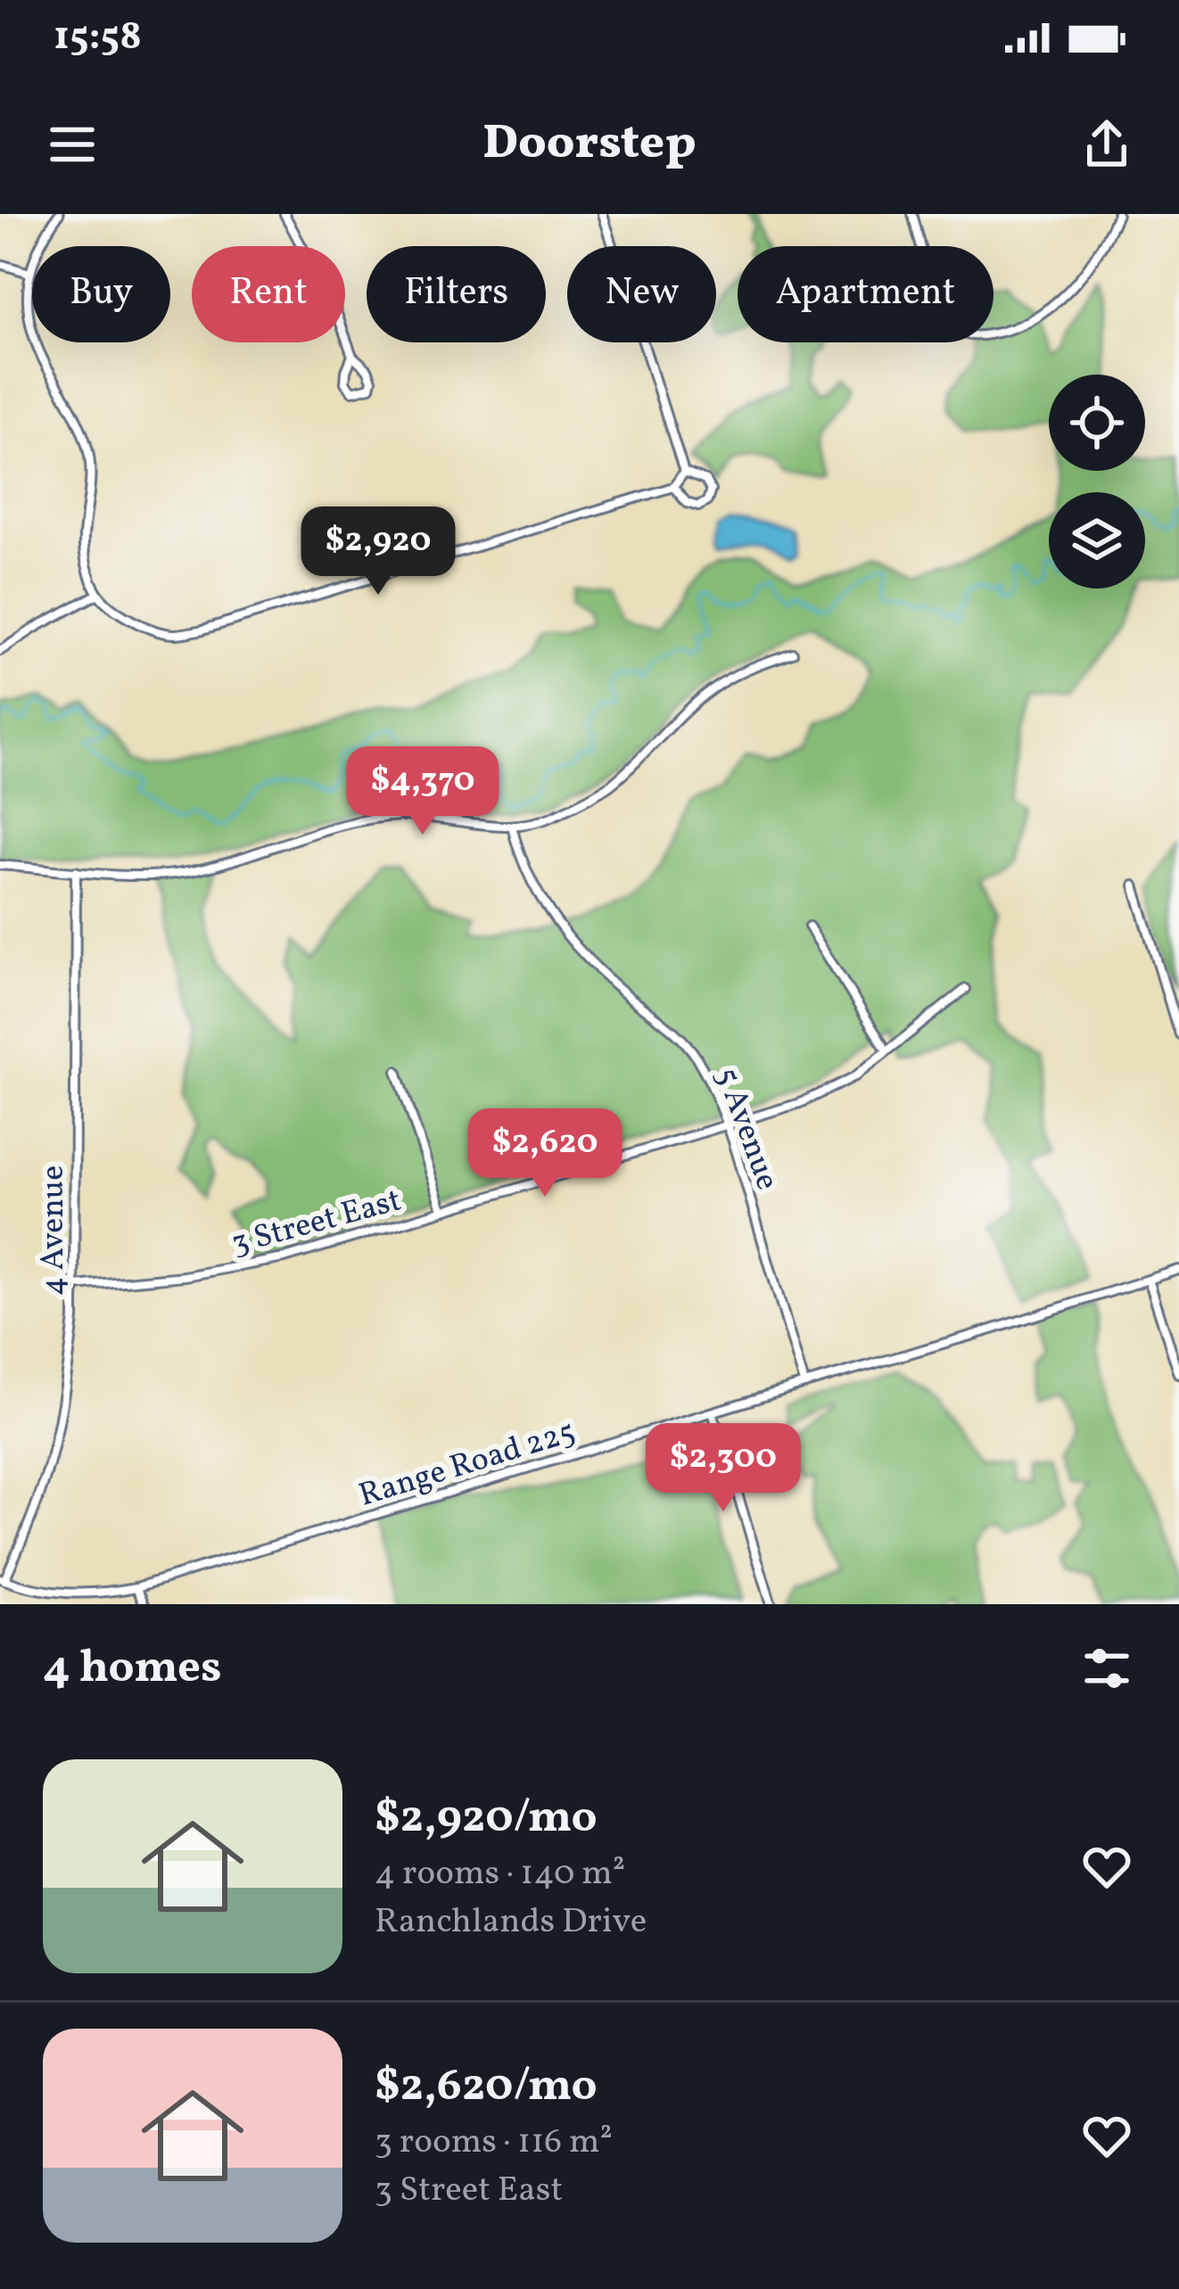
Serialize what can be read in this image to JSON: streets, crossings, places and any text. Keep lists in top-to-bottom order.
{
  "streets": {
    "street": [
      "5 Avenue",
      "3 Street East",
      "4 Avenue",
      "Range Road 225"
    ]
  },
  "crossings": [
    ["5 Avenue", "3 Street East"],
    ["5 Avenue", "Range Road 225"],
    ["3 Street East", "4 Avenue"],
    ["4 Avenue", "Range Road 225"]
  ],
  "page": {
    "status": "15:58",
    "header": "Doorstep",
    "chip": [
      "Buy",
      "Rent",
      "Filters",
      "New",
      "Apartment"
    ],
    "price": [
      "$2,920",
      "$4,370",
      "$2,620",
      "$2,300"
    ],
    "heading": "4 homes",
    "list": [
      {
        "name": "$2,920/mo",
        "note": "4 rooms · 140 m² · Ranchlands Drive"
      },
      {
        "name": "$2,620/mo",
        "note": "3 rooms · 116 m² · 3 Street East"
      }
    ]
  }
}
